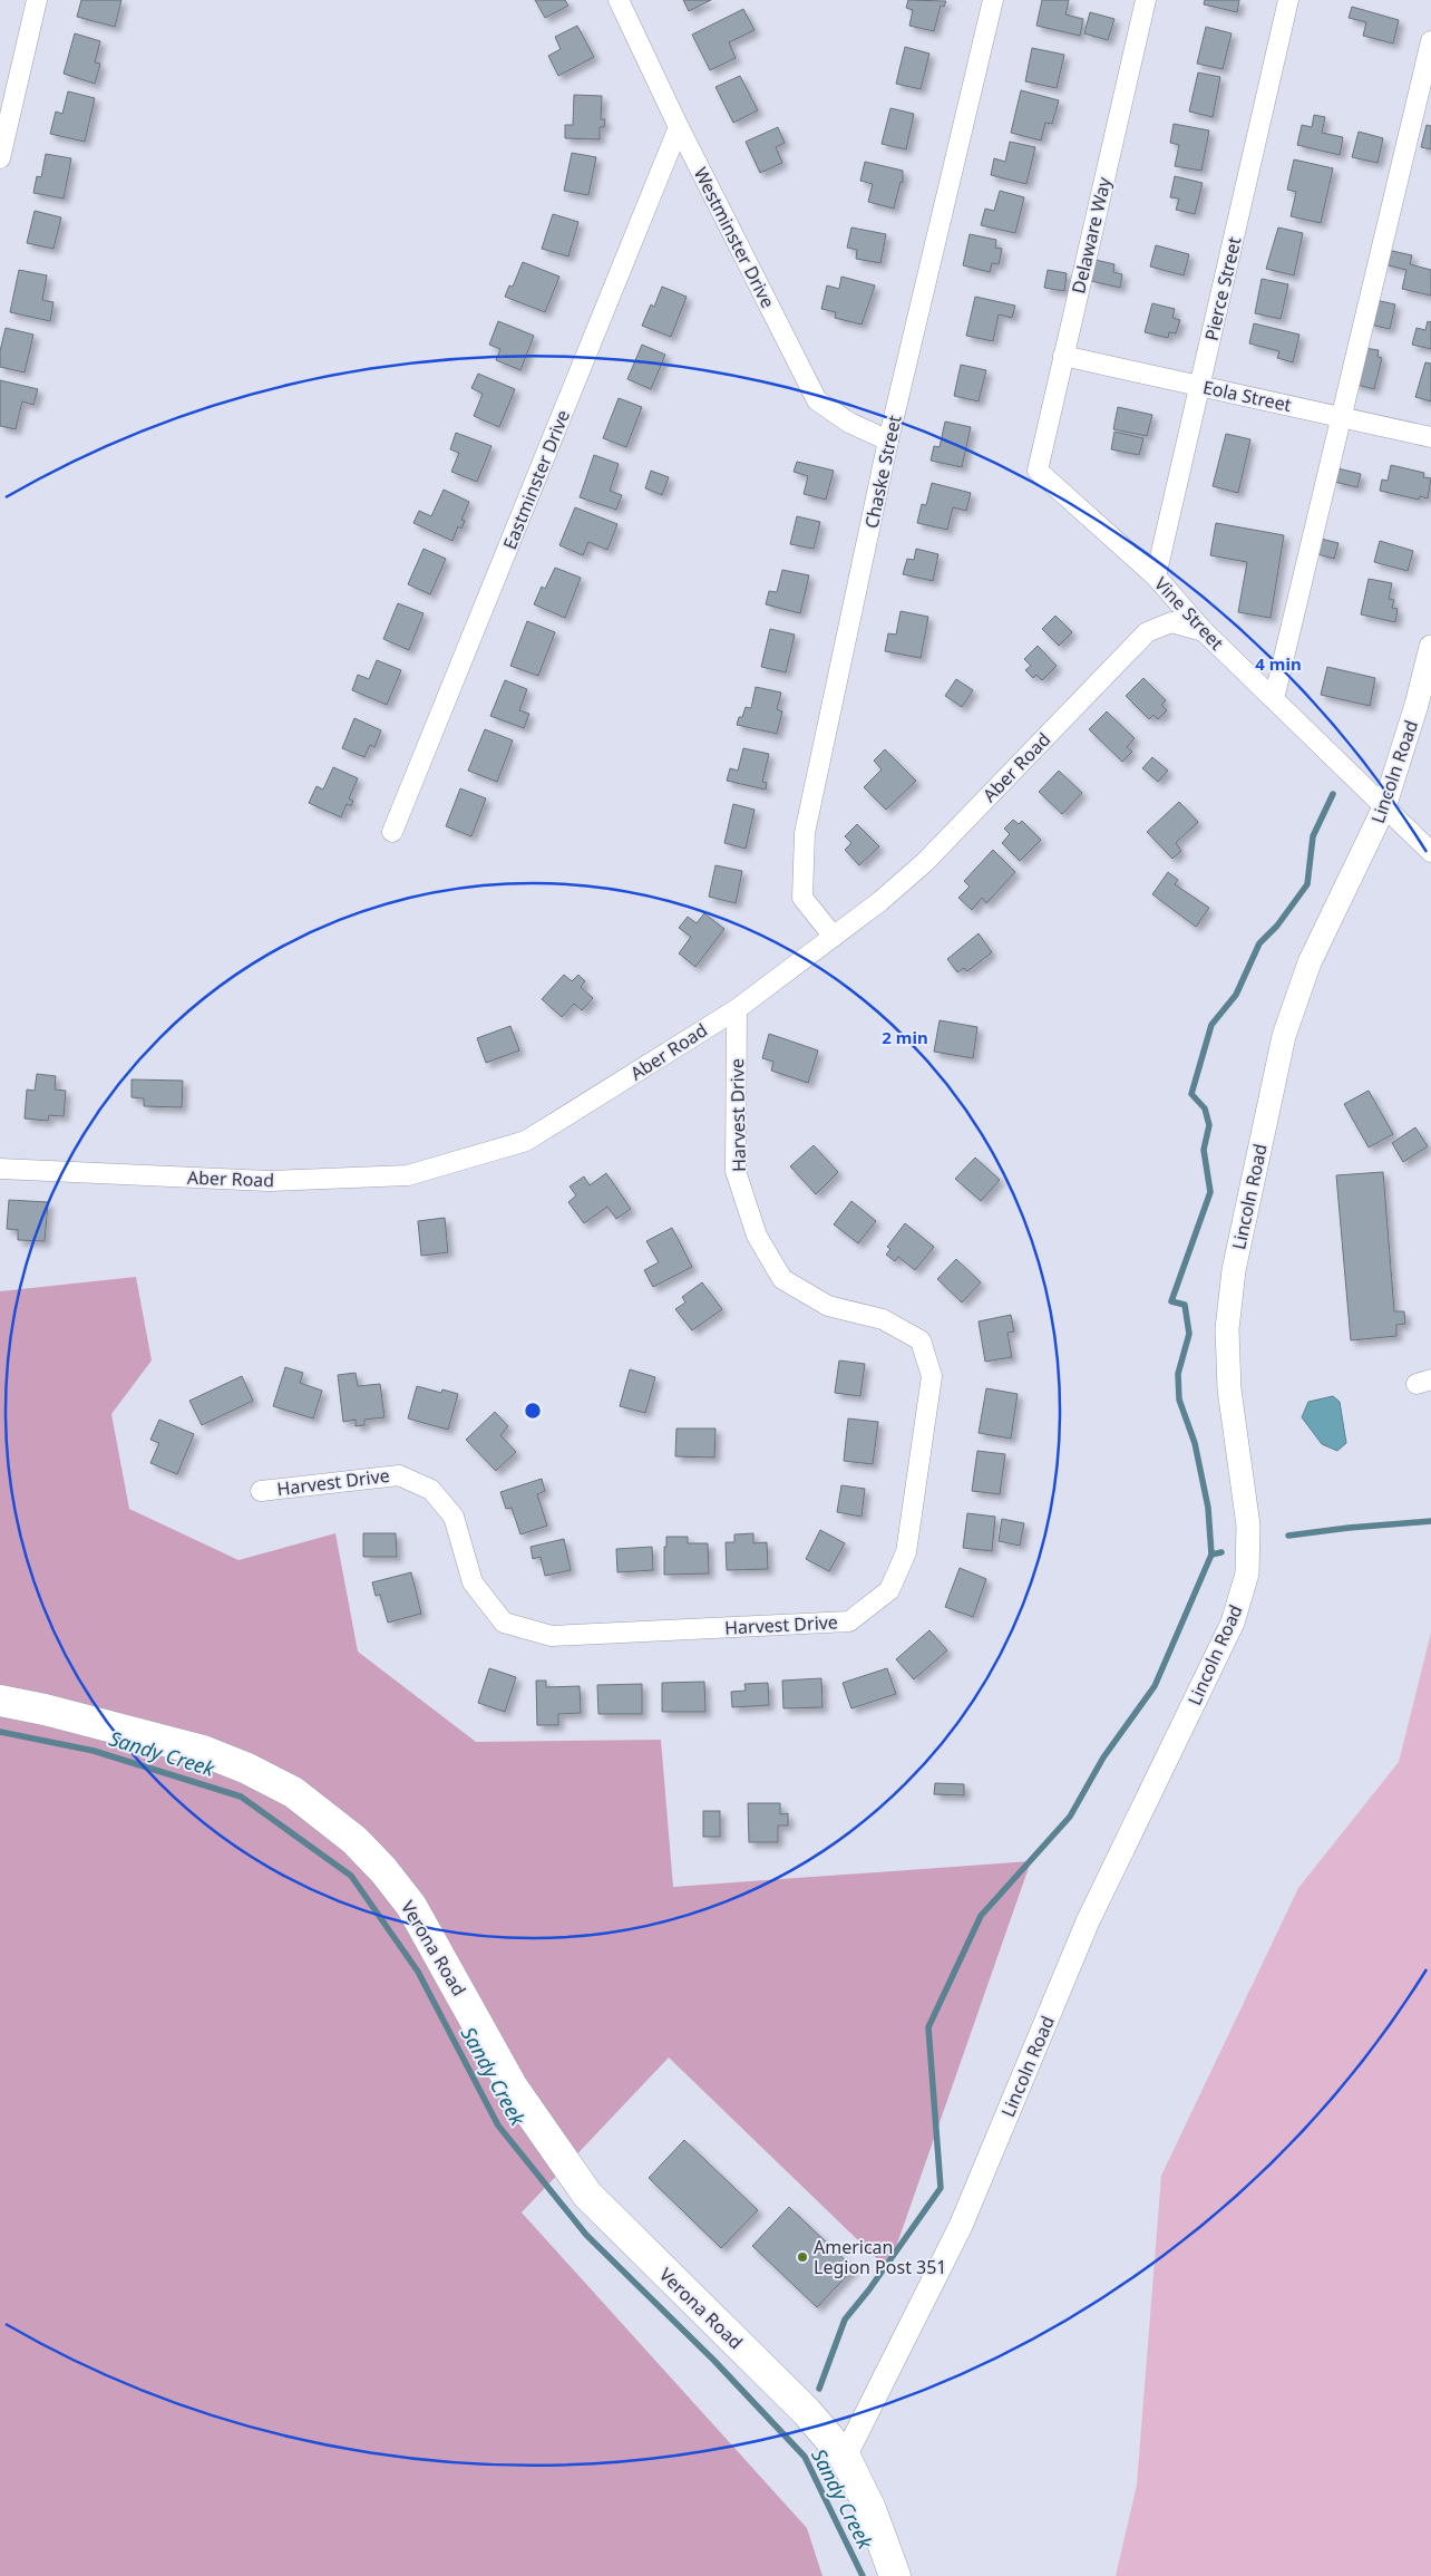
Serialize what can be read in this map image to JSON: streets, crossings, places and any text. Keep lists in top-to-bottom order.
{
  "streets": {
    "main road": ["Verona Road"],
    "street": [
      "Delaware Way",
      "Westminster Drive",
      "Pierce Street",
      "Eola Street",
      "Chaske Street",
      "Eastminster Drive",
      "Vine Street",
      "Aber Road",
      "Lincoln Road",
      "Harvest Drive"
    ]
  },
  "crossings": [
    ["Delaware Way", "Eola Street"],
    ["Delaware Way", "Vine Street"],
    ["Westminster Drive", "Chaske Street"],
    ["Westminster Drive", "Eastminster Drive"],
    ["Pierce Street", "Eola Street"],
    ["Pierce Street", "Vine Street"],
    ["Chaske Street", "Aber Road"],
    ["Vine Street", "Aber Road"],
    ["Vine Street", "Lincoln Road"],
    ["Aber Road", "Harvest Drive"],
    ["Lincoln Road", "Verona Road"]
  ],
  "water": ["Sandy Creek"],
  "places": ["American Legion Post 351"],
  "rings": ["4 min", "2 min"]
}
